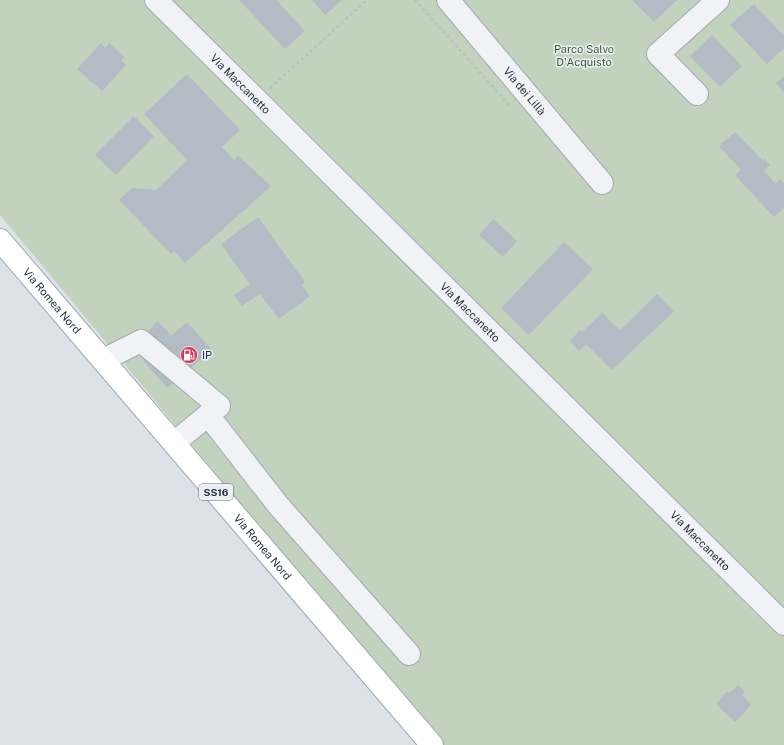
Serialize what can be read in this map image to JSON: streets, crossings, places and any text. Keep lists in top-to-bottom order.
{
  "streets": {
    "main road": ["Via Romea Nord", "SS16"],
    "street": ["Via Maccanetto", "Via dei Lillà"]
  },
  "parks": ["Parco Salvo D'Acquisto"],
  "places": {
    "fuel station": ["IP"]
  }
}
